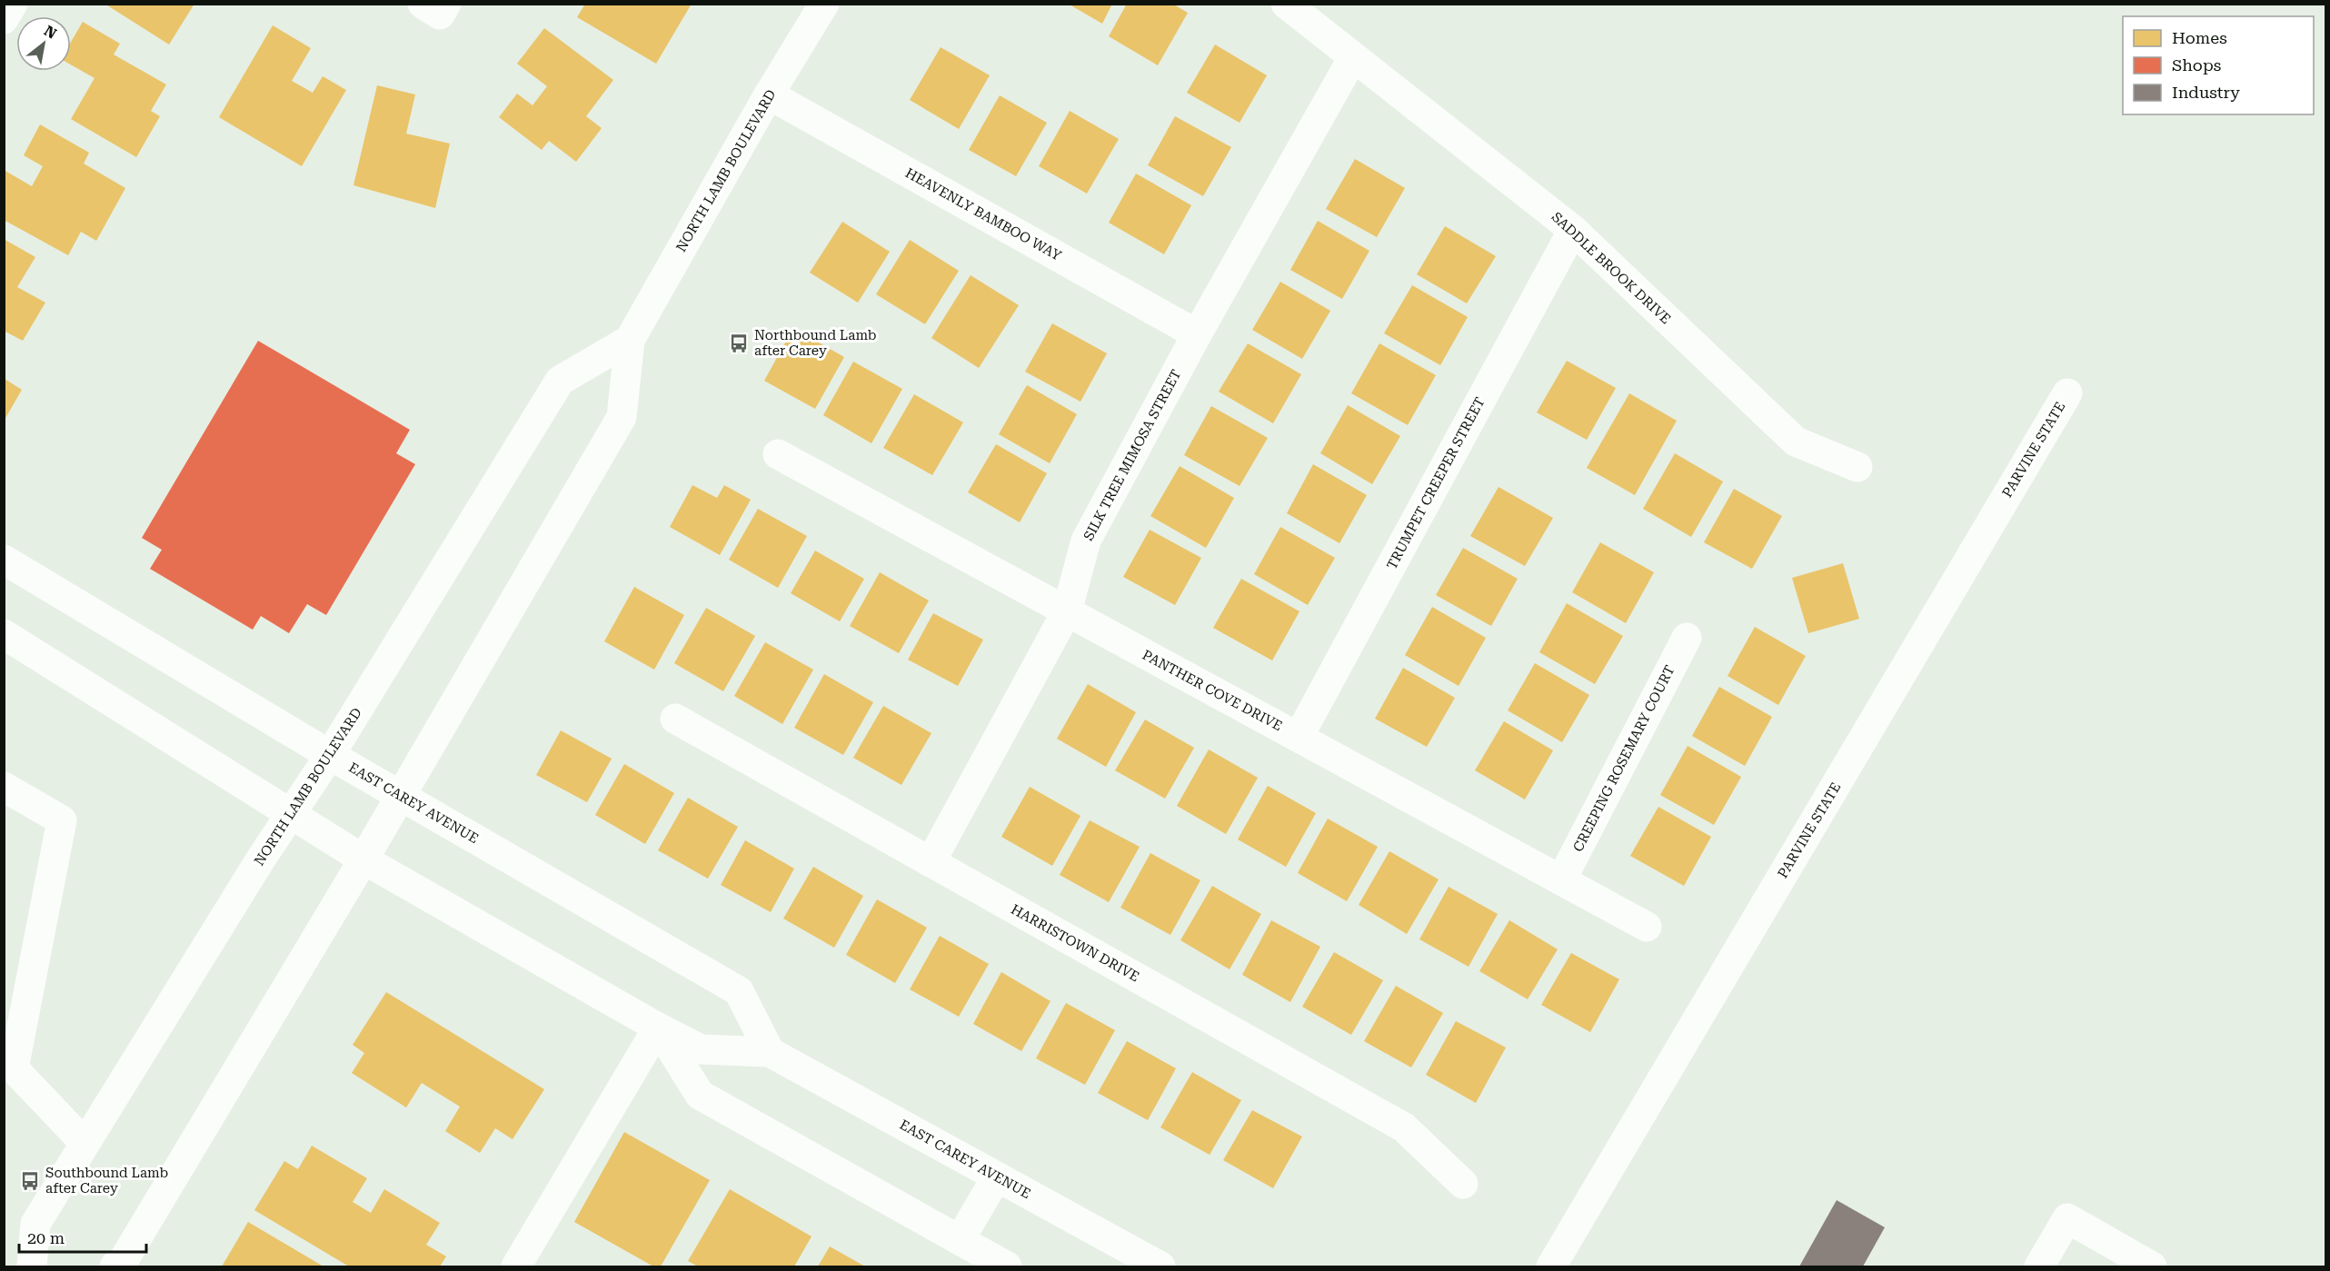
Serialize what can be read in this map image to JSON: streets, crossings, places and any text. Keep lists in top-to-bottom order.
{
  "streets": {
    "street": [
      "NORTH LAMB BOULEVARD",
      "HEAVENLY BAMBOO WAY",
      "SADDLE BROOK DRIVE",
      "PARVINE STATE",
      "SILK TREE MIMOSA STREET",
      "TRUMPET CREEPER STREET",
      "PANTHER COVE DRIVE",
      "CREEPING ROSEMARY COURT",
      "EAST CAREY AVENUE",
      "HARRISTOWN DRIVE"
    ]
  },
  "crossings": [
    ["NORTH LAMB BOULEVARD", "HEAVENLY BAMBOO WAY"],
    ["NORTH LAMB BOULEVARD", "EAST CAREY AVENUE"],
    ["HEAVENLY BAMBOO WAY", "SILK TREE MIMOSA STREET"],
    ["SADDLE BROOK DRIVE", "SILK TREE MIMOSA STREET"],
    ["SADDLE BROOK DRIVE", "TRUMPET CREEPER STREET"],
    ["SILK TREE MIMOSA STREET", "PANTHER COVE DRIVE"],
    ["SILK TREE MIMOSA STREET", "HARRISTOWN DRIVE"],
    ["TRUMPET CREEPER STREET", "PANTHER COVE DRIVE"],
    ["PANTHER COVE DRIVE", "CREEPING ROSEMARY COURT"]
  ],
  "places": {
    "bus stop": ["Northbound Lamb after Carey", "Southbound Lamb after Carey"]
  },
  "legend": ["Homes", "Shops", "Industry"],
  "scale_bar": "20 m",
  "north": "top right"
}
